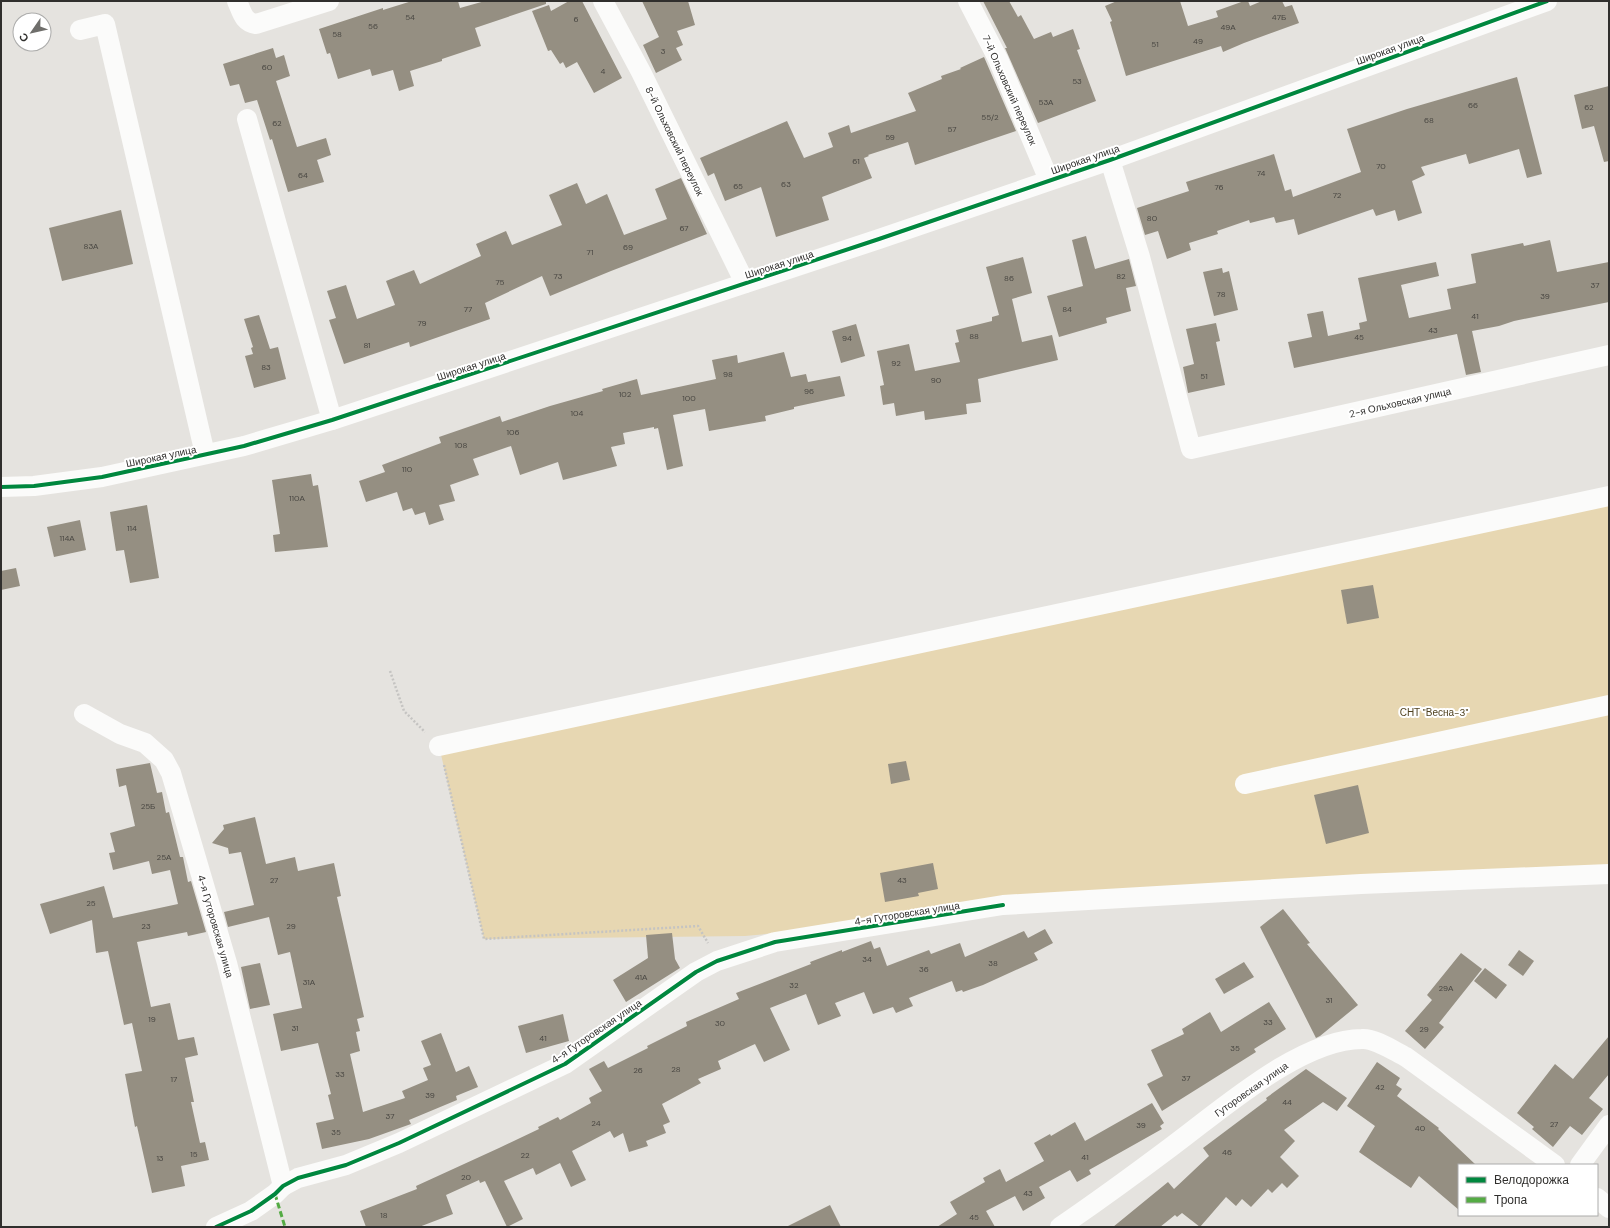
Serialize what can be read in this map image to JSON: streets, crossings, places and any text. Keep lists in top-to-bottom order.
{
  "streets": {
    "street": [
      "Широкая улица",
      "7-й Ольховский переулок",
      "8-й Ольховский переулок",
      "2-я Ольховская улица",
      "4-я Гуторовская улица",
      "Гуторовская улица"
    ]
  },
  "crossings": [
    ["Широкая улица", "7-й Ольховский переулок"],
    ["Широкая улица", "8-й Ольховский переулок"],
    ["Широкая улица", "2-я Ольховская улица"]
  ],
  "parks": ["СНТ \"Весна-3\""],
  "house_numbers": [
    "54",
    "47Б",
    "6",
    "56",
    "49А",
    "58",
    "49",
    "51",
    "3",
    "60",
    "4",
    "53",
    "53А",
    "66",
    "62",
    "55/2",
    "68",
    "62",
    "57",
    "59",
    "61",
    "70",
    "74",
    "64",
    "63",
    "65",
    "76",
    "72",
    "80",
    "67",
    "83А",
    "69",
    "71",
    "73",
    "82",
    "86",
    "75",
    "37",
    "78",
    "39",
    "77",
    "84",
    "41",
    "79",
    "43",
    "88",
    "45",
    "94",
    "81",
    "92",
    "83",
    "98",
    "51",
    "90",
    "96",
    "102",
    "100",
    "104",
    "106",
    "108",
    "110",
    "110А",
    "114",
    "114А",
    "25Б",
    "25А",
    "27",
    "43",
    "25",
    "23",
    "29",
    "34",
    "38",
    "36",
    "41А",
    "31А",
    "32",
    "29А",
    "31",
    "19",
    "33",
    "30",
    "31",
    "29",
    "41",
    "35",
    "28",
    "26",
    "33",
    "37",
    "17",
    "42",
    "39",
    "44",
    "37",
    "24",
    "27",
    "39",
    "40",
    "35",
    "46",
    "15",
    "22",
    "41",
    "13",
    "20",
    "43",
    "18",
    "45"
  ],
  "legend": ["Велодорожка", "Тропа"],
  "north": "bottom left"
}
